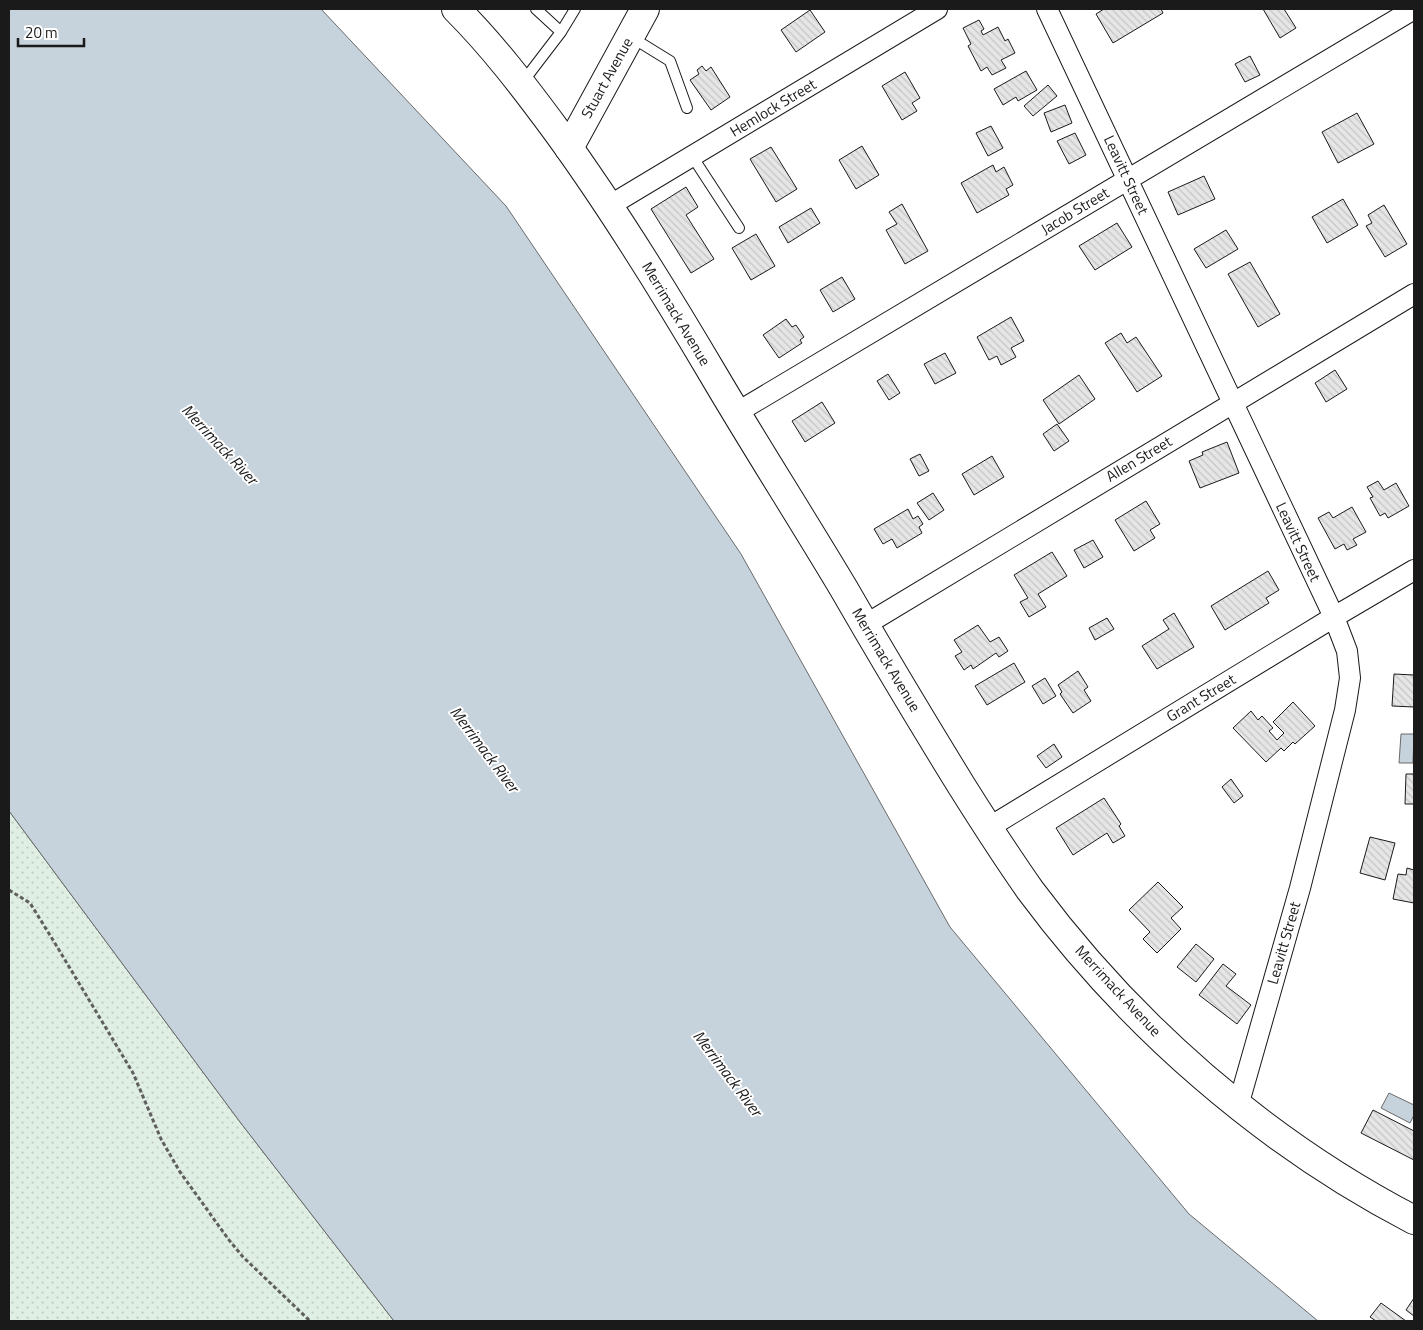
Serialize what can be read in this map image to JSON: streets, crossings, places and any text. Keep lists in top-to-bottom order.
{
  "streets": {
    "main road": ["Stuart Avenue", "Merrimack Avenue"],
    "street": [
      "Hemlock Street",
      "Leavitt Street",
      "Jacob Street",
      "Allen Street",
      "Grant Street"
    ]
  },
  "crossings": [
    ["Stuart Avenue", "Merrimack Avenue"],
    ["Hemlock Street", "Merrimack Avenue"],
    ["Leavitt Street", "Jacob Street"],
    ["Leavitt Street", "Merrimack Avenue"],
    ["Leavitt Street", "Allen Street"],
    ["Leavitt Street", "Grant Street"],
    ["Jacob Street", "Merrimack Avenue"],
    ["Merrimack Avenue", "Allen Street"],
    ["Merrimack Avenue", "Grant Street"]
  ],
  "water": ["Merrimack River"],
  "scale_bar": "20 m"
}
